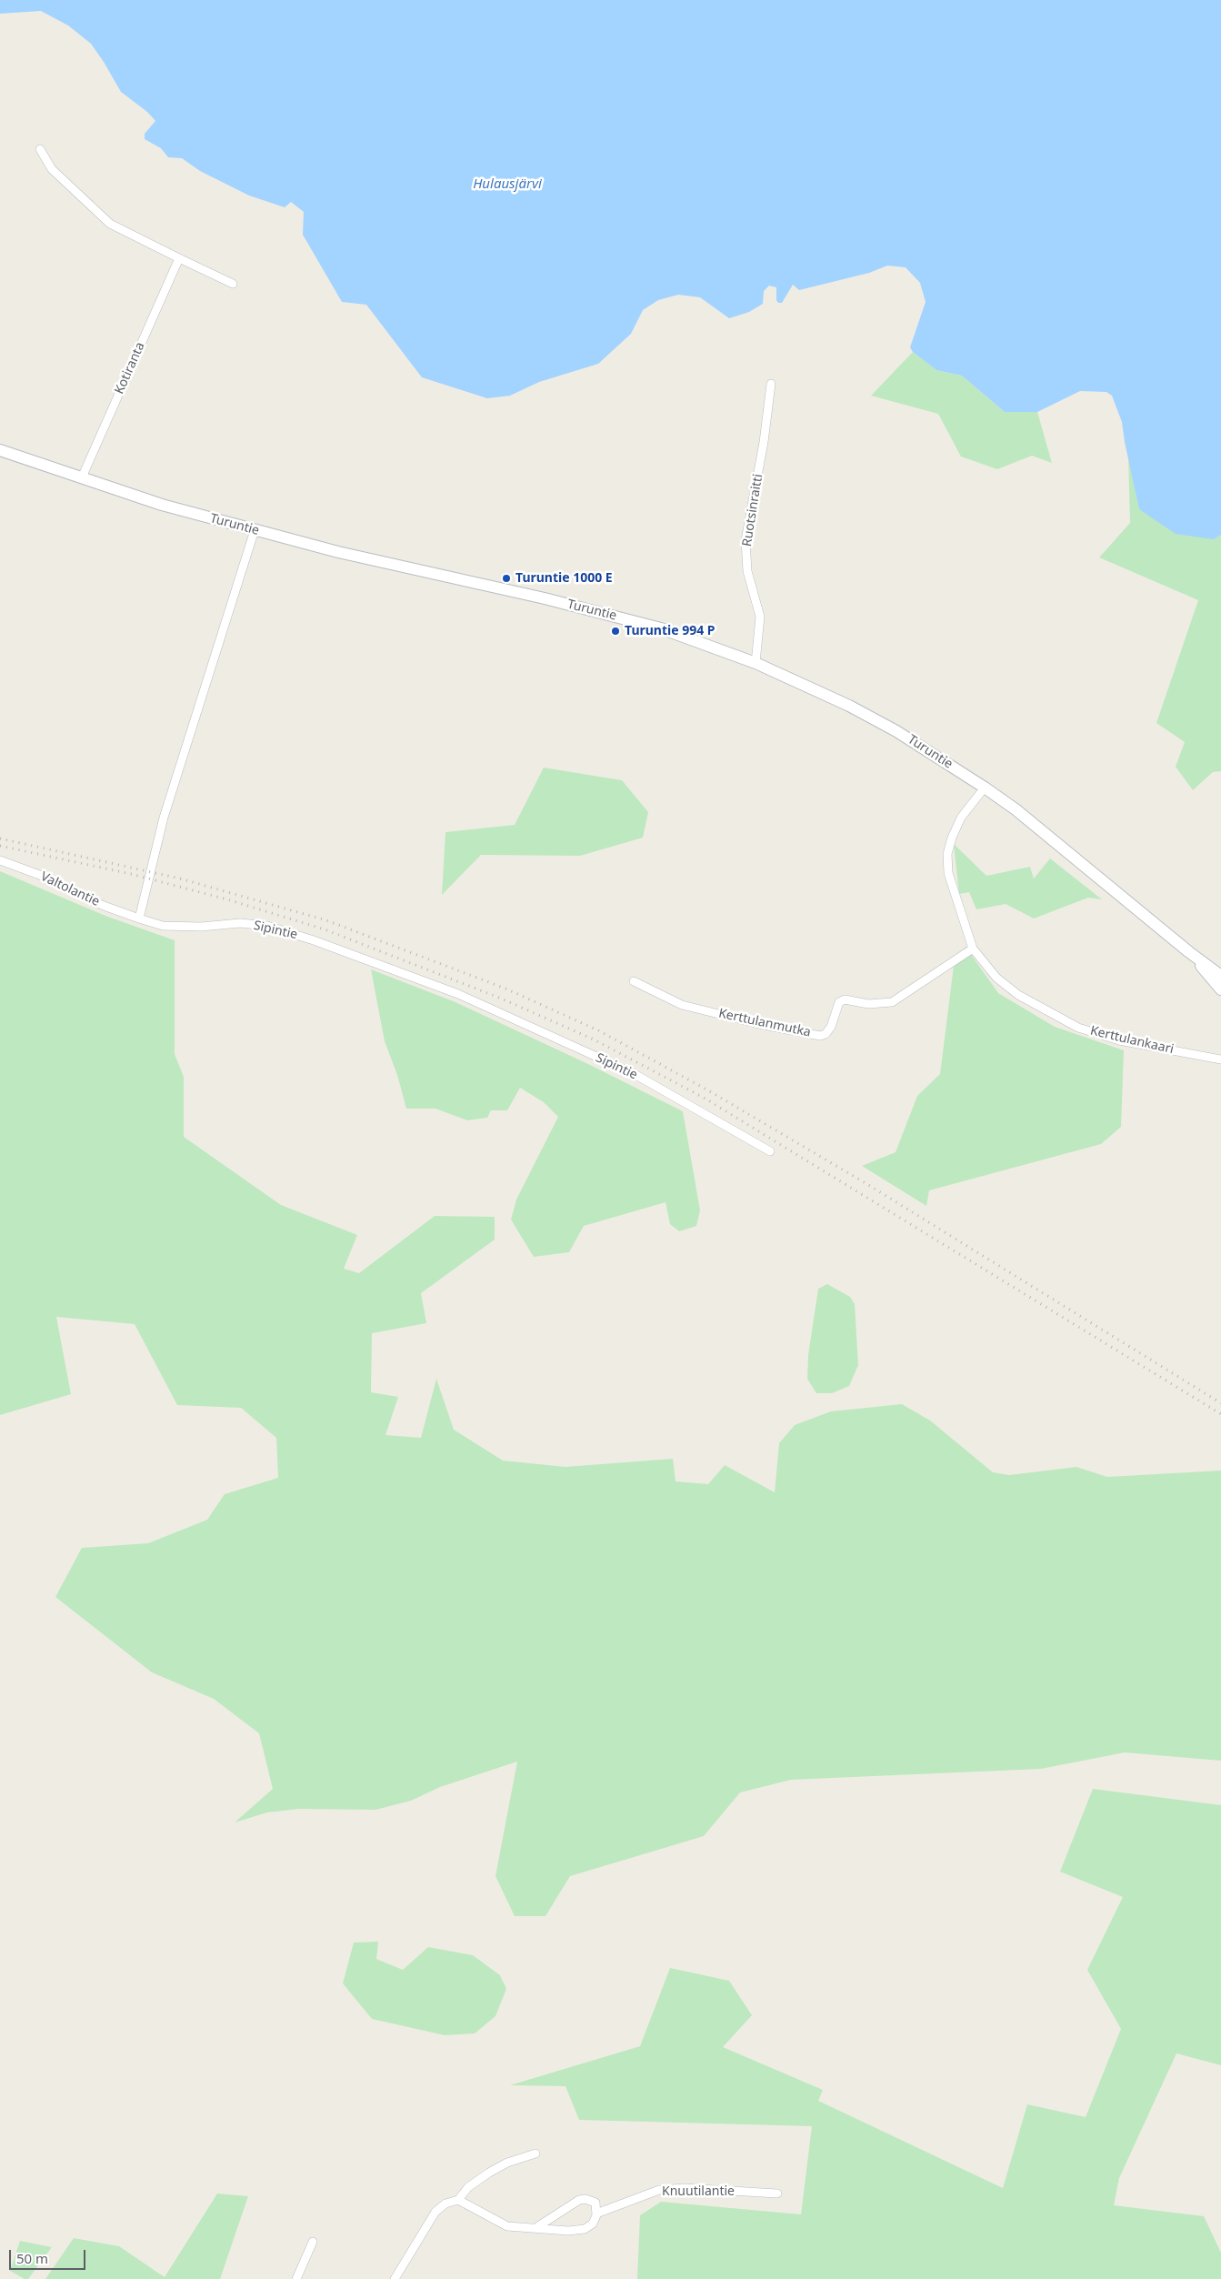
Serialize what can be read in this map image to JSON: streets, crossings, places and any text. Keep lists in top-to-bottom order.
{
  "streets": {
    "main road": ["Turuntie"],
    "street": [
      "Kotiranta",
      "Ruotsinraitti",
      "Valtolantie",
      "Sipintie",
      "Kerttulanmutka",
      "Kerttulankaari",
      "Knuutilantie"
    ]
  },
  "crossings": [
    ["Kotiranta", "Turuntie"],
    ["Ruotsinraitti", "Turuntie"],
    ["Turuntie", "Kerttulankaari"],
    ["Valtolantie", "Sipintie"],
    ["Kerttulanmutka", "Kerttulankaari"]
  ],
  "water": ["Hulausjärvi"],
  "places": ["Turuntie 1000 E", "Turuntie 994 P"],
  "scale_bar": "50 m"
}
